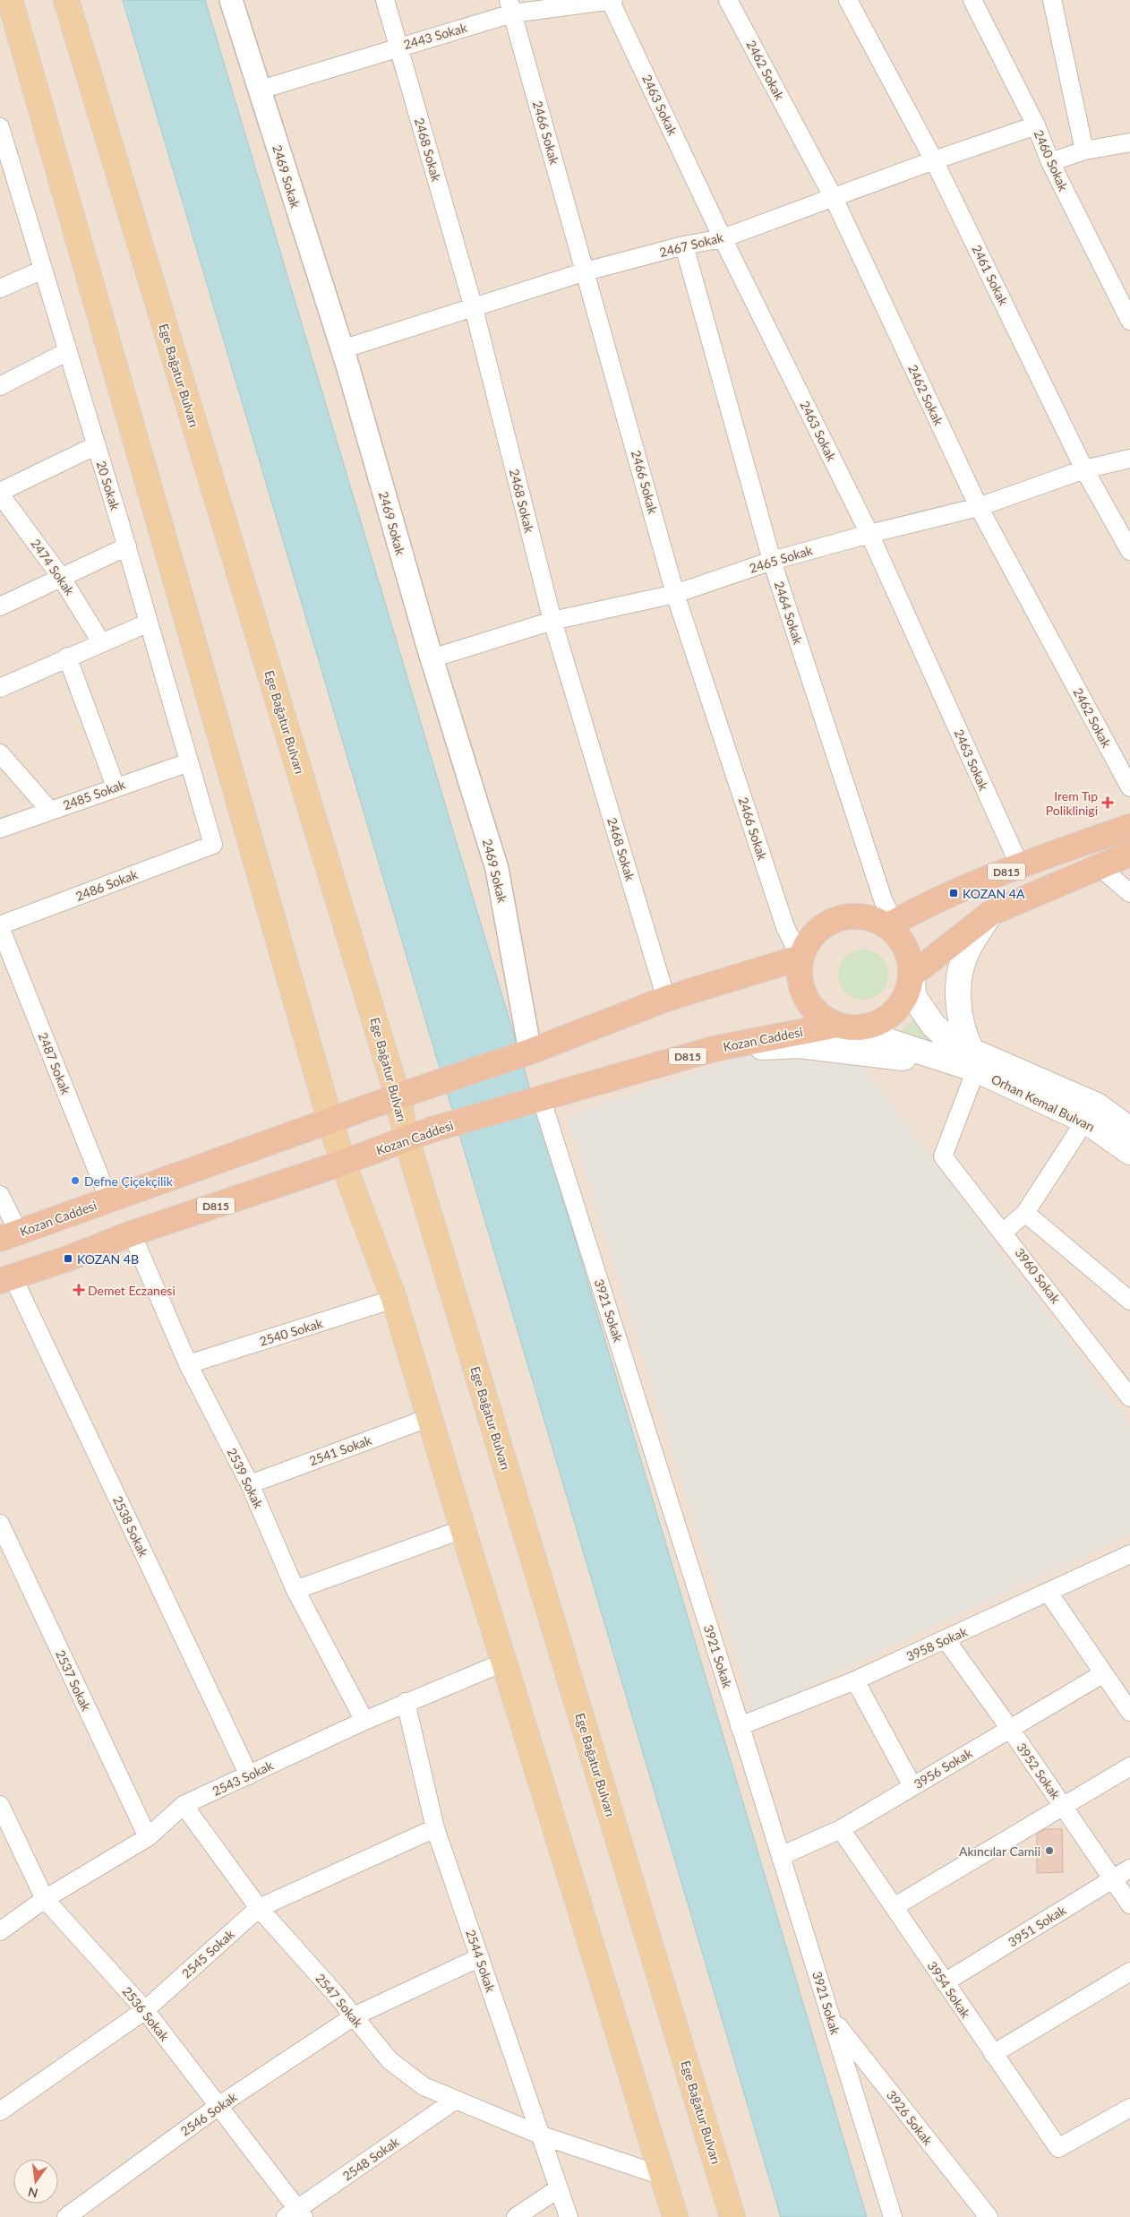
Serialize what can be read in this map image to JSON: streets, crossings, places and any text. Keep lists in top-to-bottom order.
{
  "streets": {
    "highway": ["D815", "Kozan Caddesi"],
    "main road": ["Ege Bağatur Bulvarı", "Orhan Kemal Bulvarı"],
    "street": [
      "2443 Sokak",
      "2462 Sokak",
      "2463 Sokak",
      "2466 Sokak",
      "2468 Sokak",
      "2460 Sokak",
      "2469 Sokak",
      "2467 Sokak",
      "2461 Sokak",
      "20 Sokak",
      "2465 Sokak",
      "2474 Sokak",
      "2464 Sokak",
      "2485 Sokak",
      "2486 Sokak",
      "2487 Sokak",
      "3960 Sokak",
      "3921 Sokak",
      "2540 Sokak",
      "2541 Sokak",
      "2539 Sokak",
      "2538 Sokak",
      "3958 Sokak",
      "2537 Sokak",
      "3956 Sokak",
      "3952 Sokak",
      "2543 Sokak",
      "3951 Sokak",
      "2545 Sokak",
      "2544 Sokak",
      "3954 Sokak",
      "2547 Sokak",
      "2536 Sokak",
      "2546 Sokak",
      "3926 Sokak",
      "2548 Sokak"
    ]
  },
  "crossings": [
    ["2443 Sokak", "2463 Sokak"],
    ["2443 Sokak", "2466 Sokak"],
    ["2443 Sokak", "2468 Sokak"],
    ["2443 Sokak", "2469 Sokak"],
    ["2462 Sokak", "2467 Sokak"],
    ["2462 Sokak", "2465 Sokak"],
    ["2463 Sokak", "2467 Sokak"],
    ["2463 Sokak", "2465 Sokak"],
    ["2463 Sokak", "D815"],
    ["2466 Sokak", "2467 Sokak"],
    ["2466 Sokak", "2465 Sokak"],
    ["2466 Sokak", "2464 Sokak"],
    ["2466 Sokak", "D815"],
    ["2466 Sokak", "Kozan Caddesi"],
    ["2468 Sokak", "2467 Sokak"],
    ["2468 Sokak", "2465 Sokak"],
    ["2468 Sokak", "Kozan Caddesi"],
    ["2460 Sokak", "2467 Sokak"],
    ["2469 Sokak", "2467 Sokak"],
    ["2469 Sokak", "2465 Sokak"],
    ["2469 Sokak", "Kozan Caddesi"],
    ["2467 Sokak", "2461 Sokak"],
    ["2467 Sokak", "2464 Sokak"],
    ["2461 Sokak", "2465 Sokak"],
    ["Ege Bağatur Bulvarı", "Kozan Caddesi"],
    ["20 Sokak", "2485 Sokak"],
    ["20 Sokak", "2486 Sokak"],
    ["2465 Sokak", "2464 Sokak"],
    ["2464 Sokak", "D815"],
    ["2464 Sokak", "Kozan Caddesi"],
    ["D815", "Kozan Caddesi"],
    ["2486 Sokak", "2487 Sokak"],
    ["Kozan Caddesi", "2487 Sokak"],
    ["Kozan Caddesi", "3921 Sokak"],
    ["Kozan Caddesi", "2539 Sokak"],
    ["Kozan Caddesi", "2538 Sokak"],
    ["Orhan Kemal Bulvarı", "3960 Sokak"],
    ["3921 Sokak", "3958 Sokak"],
    ["3921 Sokak", "3956 Sokak"],
    ["3921 Sokak", "3926 Sokak"],
    ["2540 Sokak", "2539 Sokak"],
    ["2541 Sokak", "2539 Sokak"],
    ["2539 Sokak", "2543 Sokak"],
    ["2538 Sokak", "2543 Sokak"],
    ["3958 Sokak", "3952 Sokak"],
    ["2537 Sokak", "2543 Sokak"],
    ["3956 Sokak", "3952 Sokak"],
    ["3956 Sokak", "3954 Sokak"],
    ["3952 Sokak", "3951 Sokak"],
    ["2543 Sokak", "2544 Sokak"],
    ["2543 Sokak", "2547 Sokak"],
    ["2543 Sokak", "2536 Sokak"],
    ["3951 Sokak", "3954 Sokak"],
    ["2545 Sokak", "2544 Sokak"],
    ["2545 Sokak", "2547 Sokak"],
    ["2545 Sokak", "2536 Sokak"],
    ["2544 Sokak", "2547 Sokak"],
    ["2544 Sokak", "2546 Sokak"],
    ["2547 Sokak", "2546 Sokak"],
    ["2547 Sokak", "2548 Sokak"],
    ["2536 Sokak", "2546 Sokak"],
    ["2536 Sokak", "2548 Sokak"]
  ],
  "places": {
    "health": ["Irem Tıp Poliklinigi", "Demet Eczanesi"],
    "transit": ["KOZAN 4A", "KOZAN 4B"],
    "other": ["Defne Çiçekçilik", "Akıncılar Camii"]
  },
  "north": "bottom"
}
